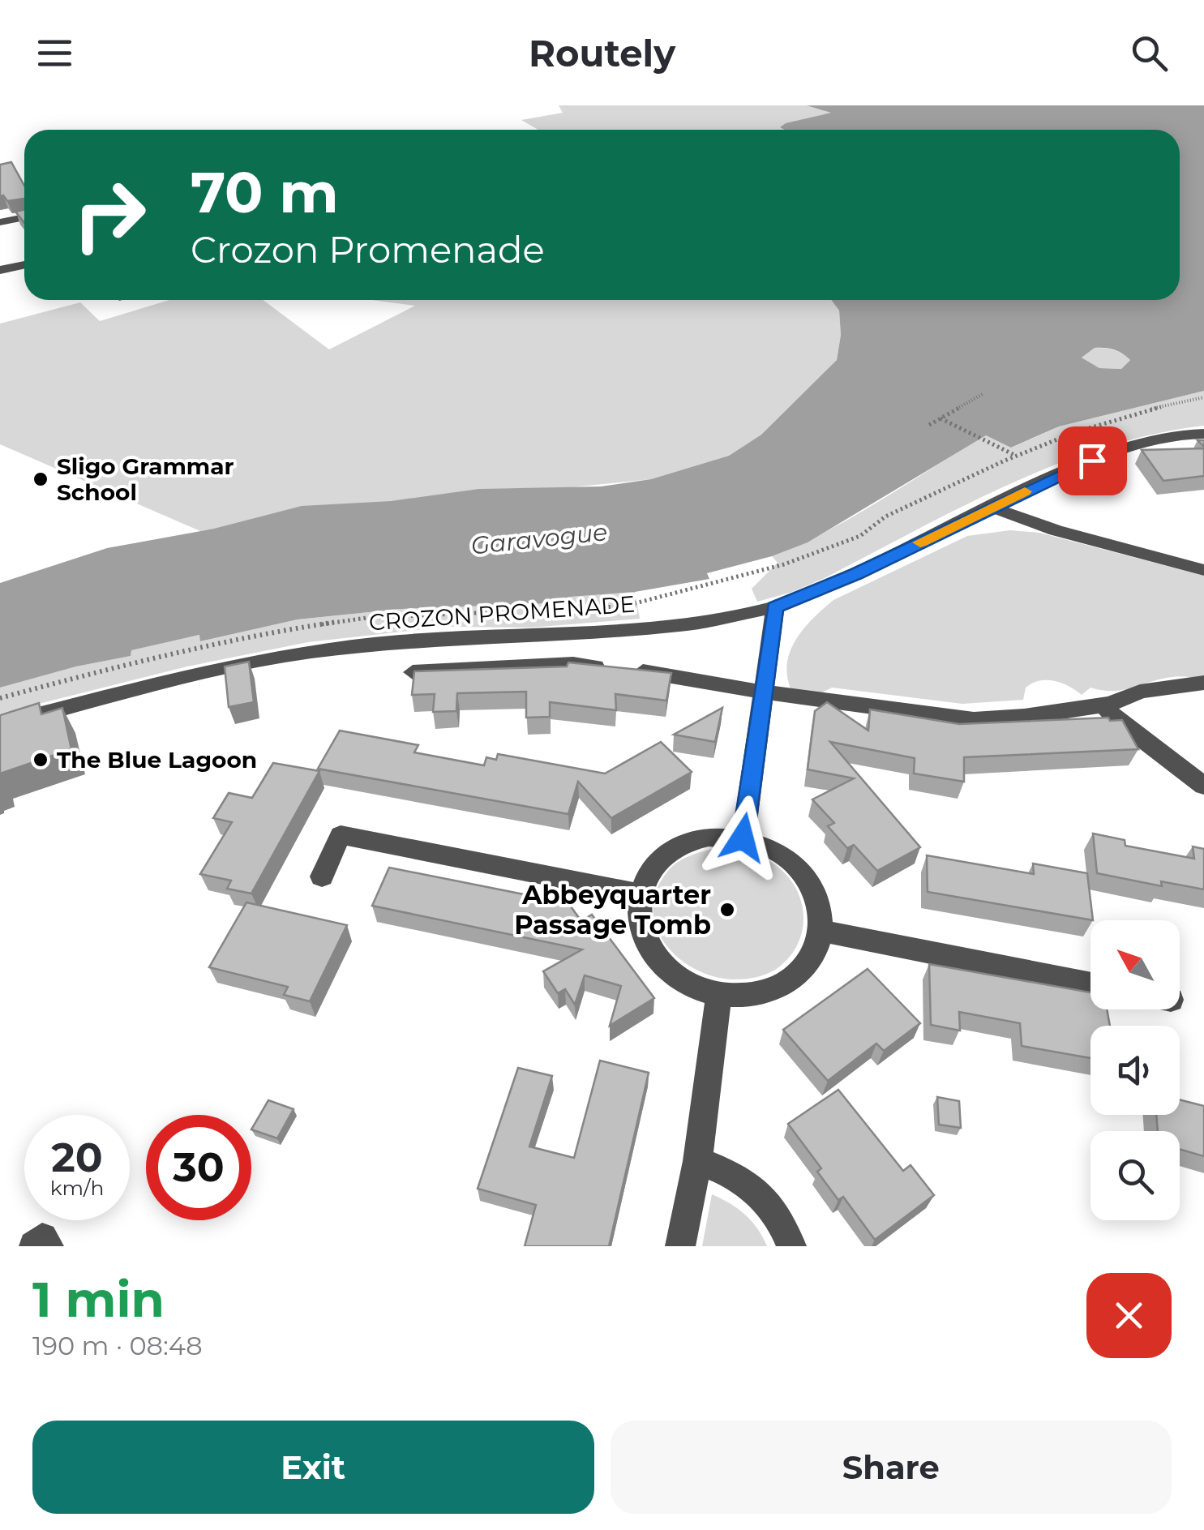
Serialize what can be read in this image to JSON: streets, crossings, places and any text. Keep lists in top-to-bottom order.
{
  "streets": {
    "street": ["CROZON PROMENADE"]
  },
  "water": ["Garavogue"],
  "places": ["Sligo Grammar School", "The Blue Lagoon", "Abbeyquarter Passage Tomb"],
  "north": "top left",
  "page": {
    "header": "Routely",
    "turn": ["70 m", "Crozon Promenade"],
    "speed": "20 km/h",
    "limit": "30",
    "heading": ["1 min", "190 m · 08:48"],
    "buttons": ["Exit", "Share"]
  }
}
